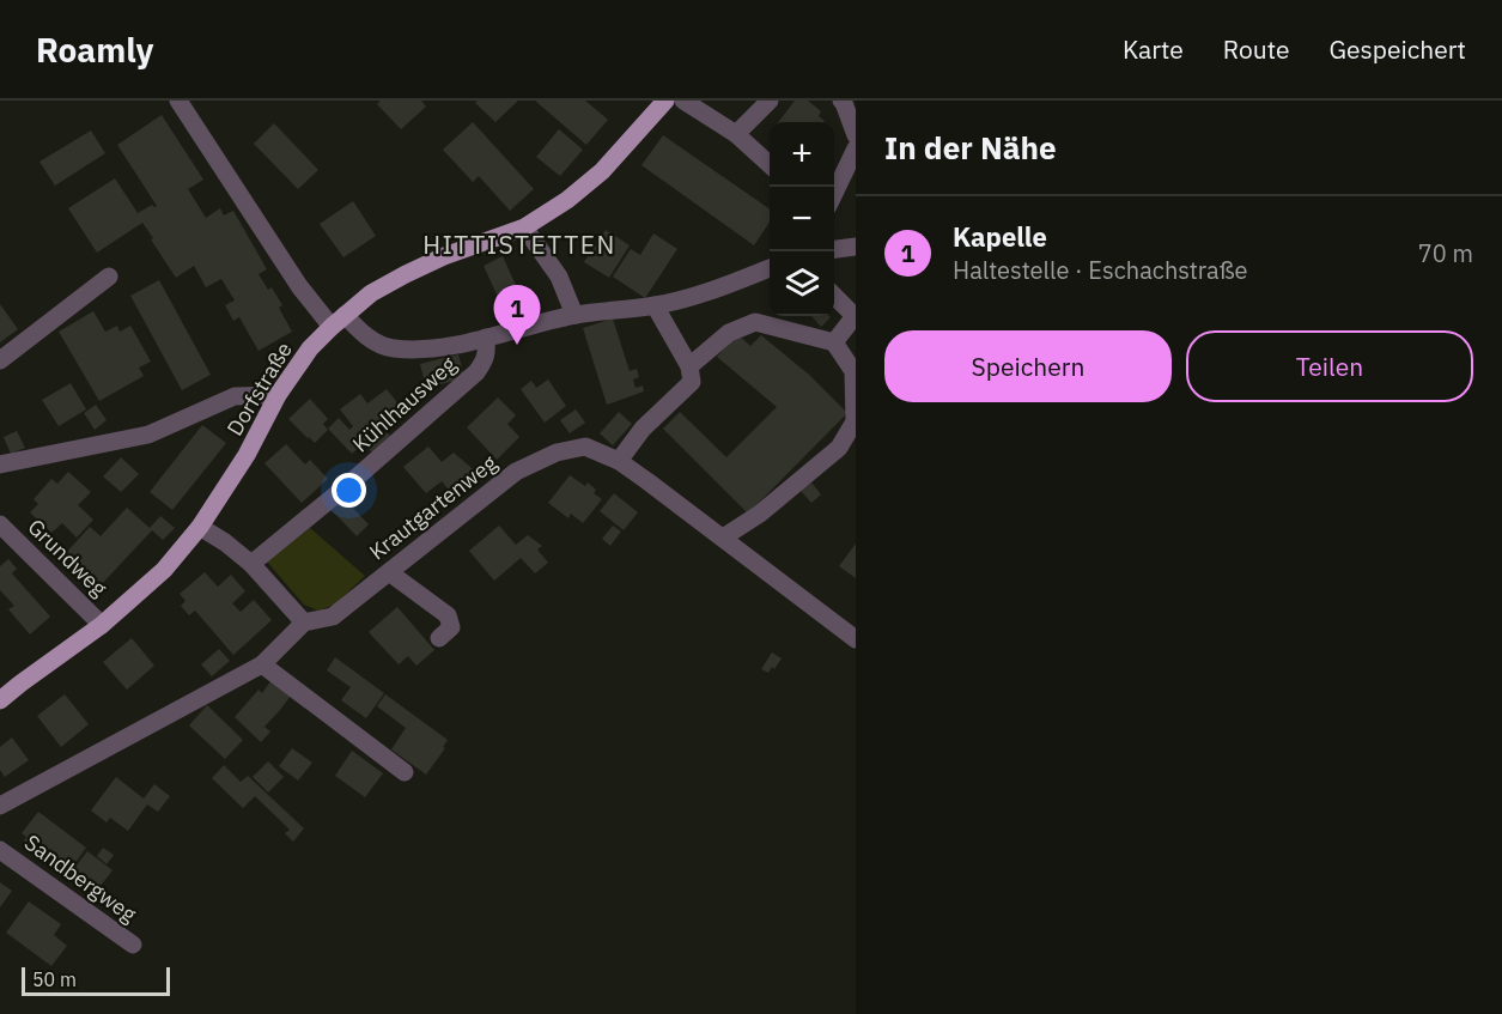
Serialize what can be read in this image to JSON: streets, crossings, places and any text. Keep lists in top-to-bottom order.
{
  "streets": {
    "main road": ["Dorfstraße"],
    "street": [
      "Kühlhausweg",
      "Krautgartenweg",
      "Grundweg",
      "Sandbergweg"
    ]
  },
  "crossings": [
    ["Dorfstraße", "Grundweg"]
  ],
  "districts": ["HITTISTETTEN"],
  "scale_bar": "50 m",
  "page": {
    "header": "Roamly",
    "nav": ["Karte", "Route", "Gespeichert"],
    "heading": "In der Nähe",
    "map_buttons": ["+", "−"],
    "list": [
      {
        "mark": "1",
        "name": "Kapelle",
        "note": "Haltestelle · Eschachstraße",
        "value": "70 m"
      }
    ],
    "pins": "1",
    "buttons": ["Speichern", "Teilen"],
    "scale": "50 m"
  }
}
